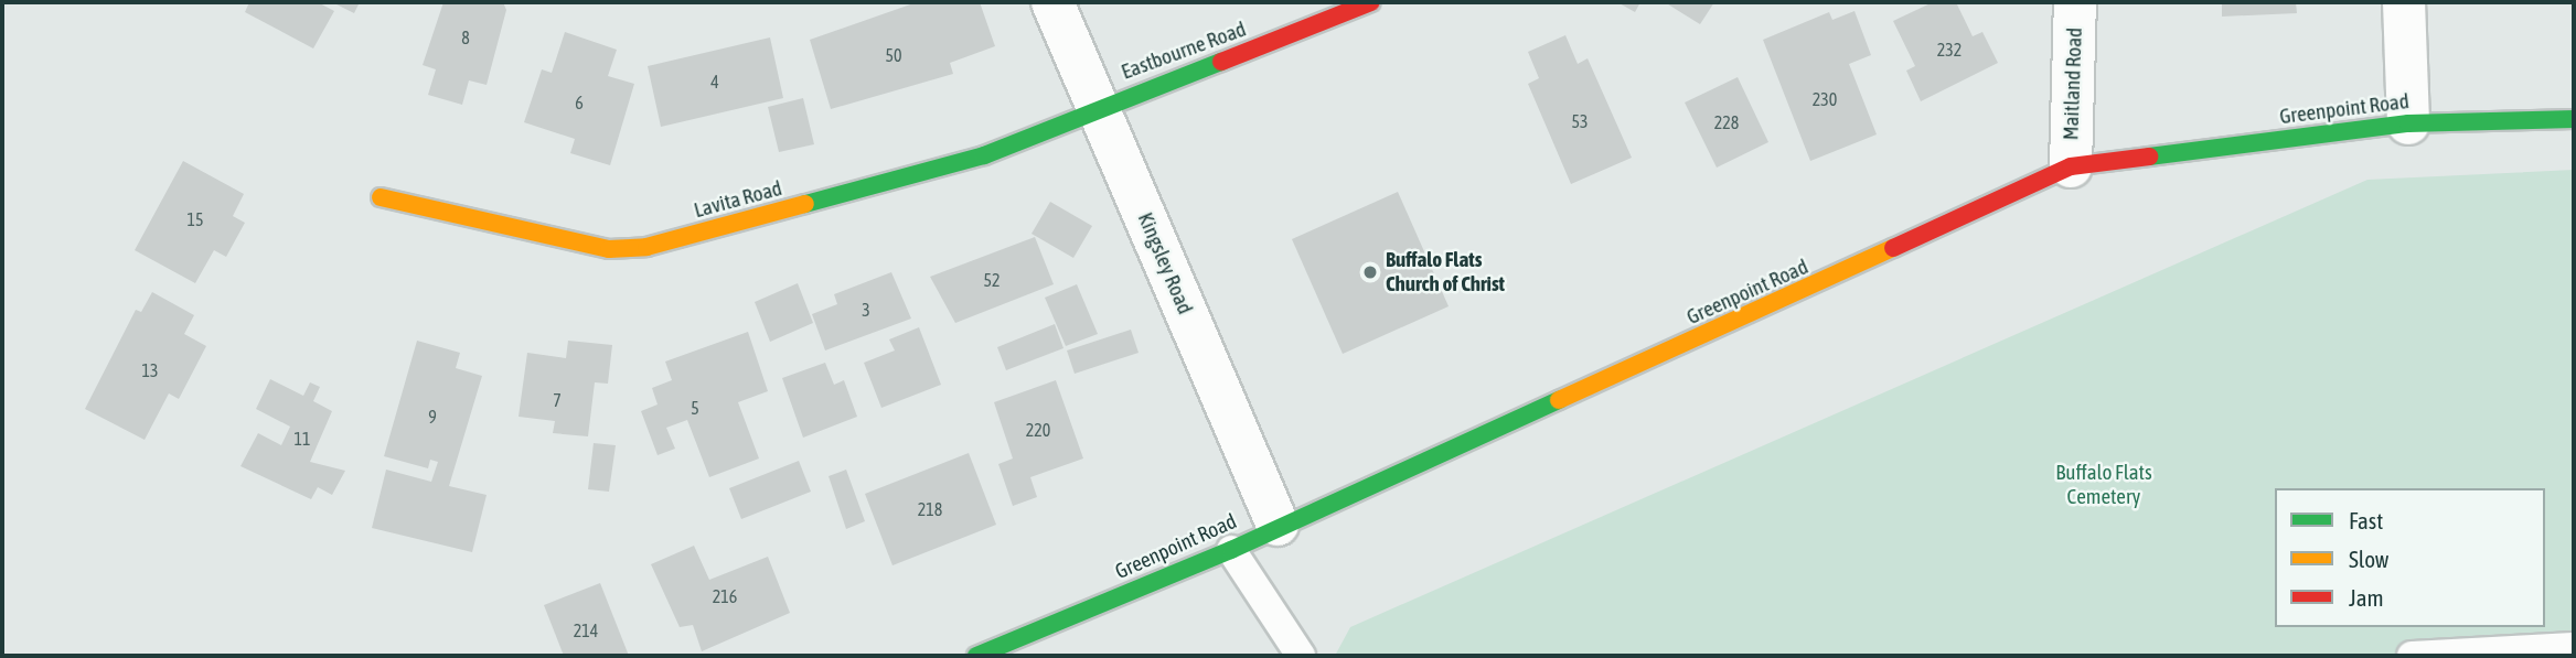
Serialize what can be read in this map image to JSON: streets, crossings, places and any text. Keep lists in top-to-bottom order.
{
  "streets": {
    "street": [
      "Eastbourne Road",
      "Maitland Road",
      "Greenpoint Road",
      "Lavita Road",
      "Kingsley Road"
    ]
  },
  "crossings": [
    ["Eastbourne Road", "Lavita Road"],
    ["Eastbourne Road", "Kingsley Road"],
    ["Maitland Road", "Greenpoint Road"],
    ["Greenpoint Road", "Kingsley Road"],
    ["Lavita Road", "Kingsley Road"]
  ],
  "parks": ["Buffalo Flats Cemetery"],
  "places": ["Buffalo Flats Church of Christ"],
  "house_numbers": [
    "8",
    "232",
    "50",
    "4",
    "230",
    "6",
    "53",
    "228",
    "15",
    "52",
    "3",
    "13",
    "7",
    "5",
    "9",
    "220",
    "11",
    "218",
    "216",
    "214"
  ],
  "legend": ["Fast", "Slow", "Jam"]
}
